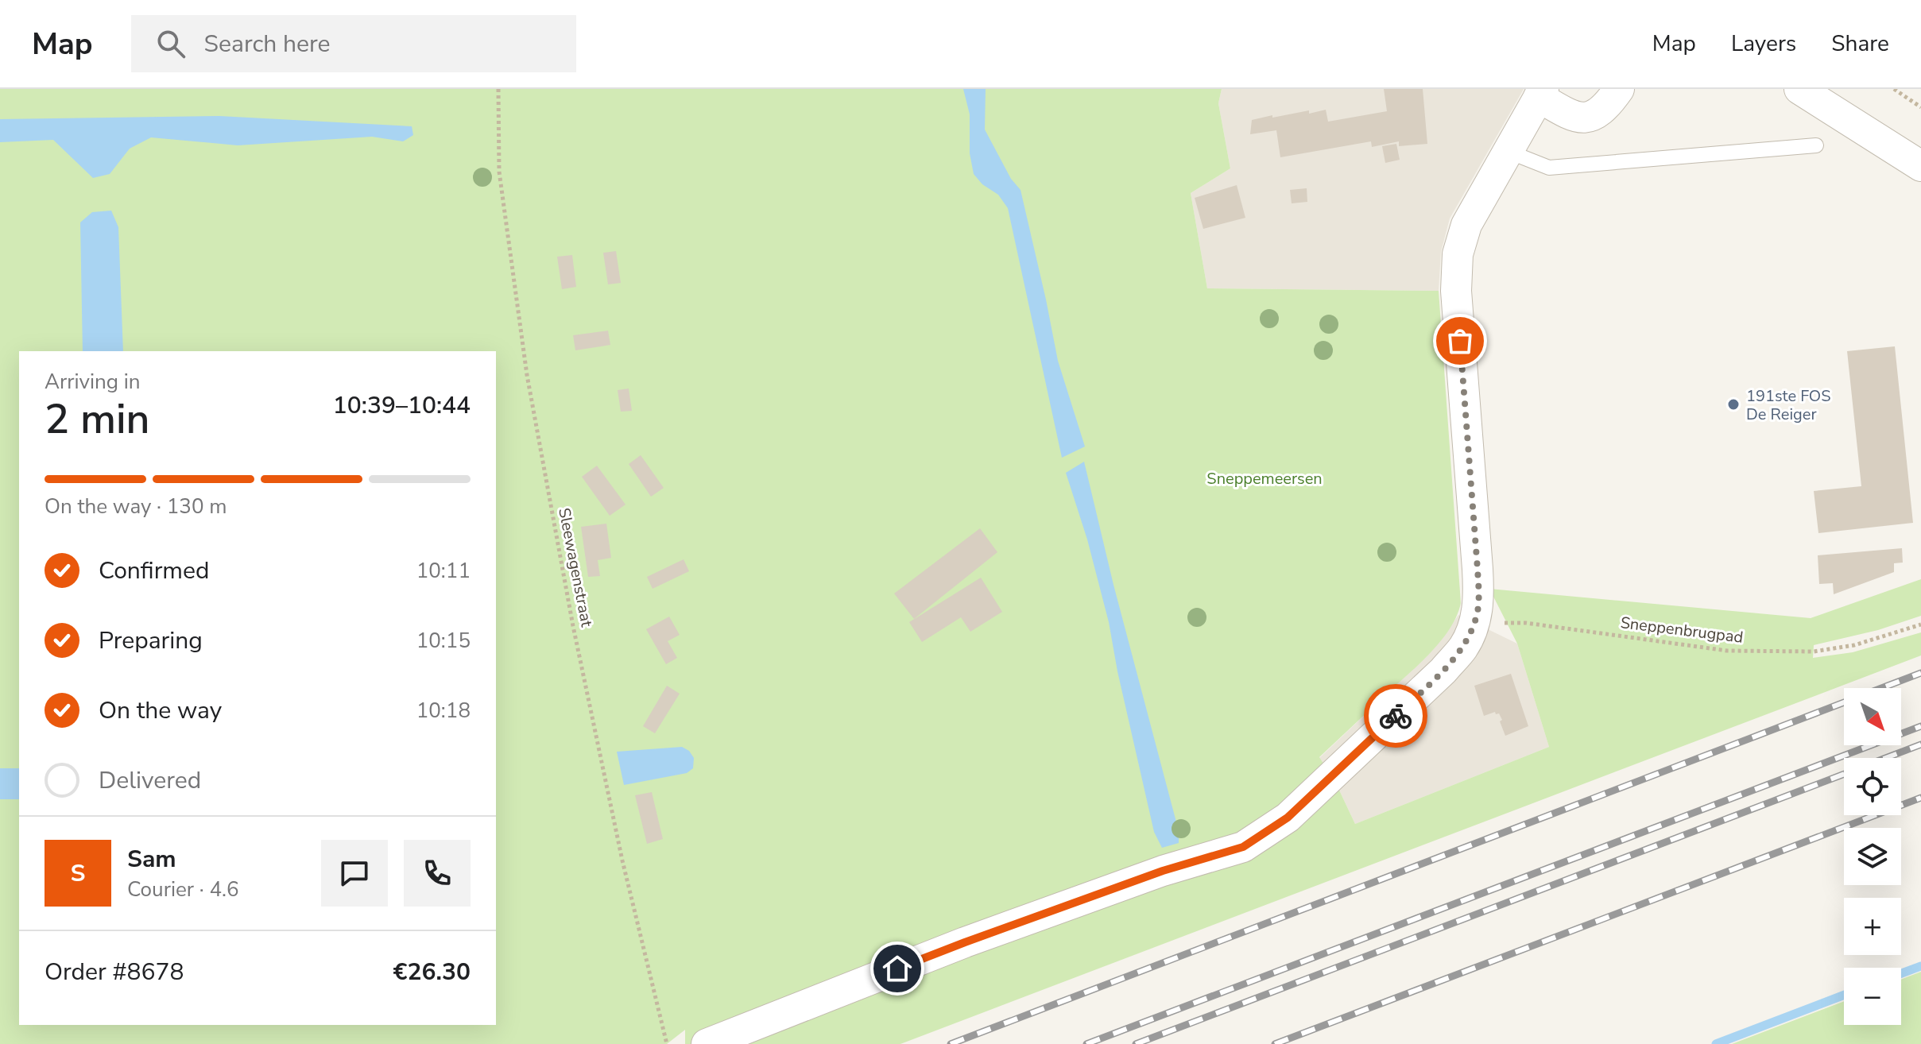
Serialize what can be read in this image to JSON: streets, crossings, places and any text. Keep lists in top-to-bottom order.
{
  "streets": {
    "path": ["Sleewagenstraat", "Sneppenbrugpad"]
  },
  "parks": ["Sneppemeersen"],
  "places": ["191ste FOS De Reiger"],
  "north": "bottom right",
  "page": {
    "header": "Map",
    "search": "Search here",
    "nav": ["Map", "Layers", "Share"],
    "heading": ["2 min", "Arriving in", "10:39–10:44"],
    "panel": [
      "Sam",
      "Courier · 4.6",
      "Order #8678",
      "€26.30"
    ],
    "bar": "On the way · 130 m",
    "list": [
      ["Confirmed", "10:11"],
      ["Preparing", "10:15"],
      ["On the way", "10:18"],
      "Delivered"
    ],
    "map_buttons": ["+", "−"],
    "round": "S"
  }
}
